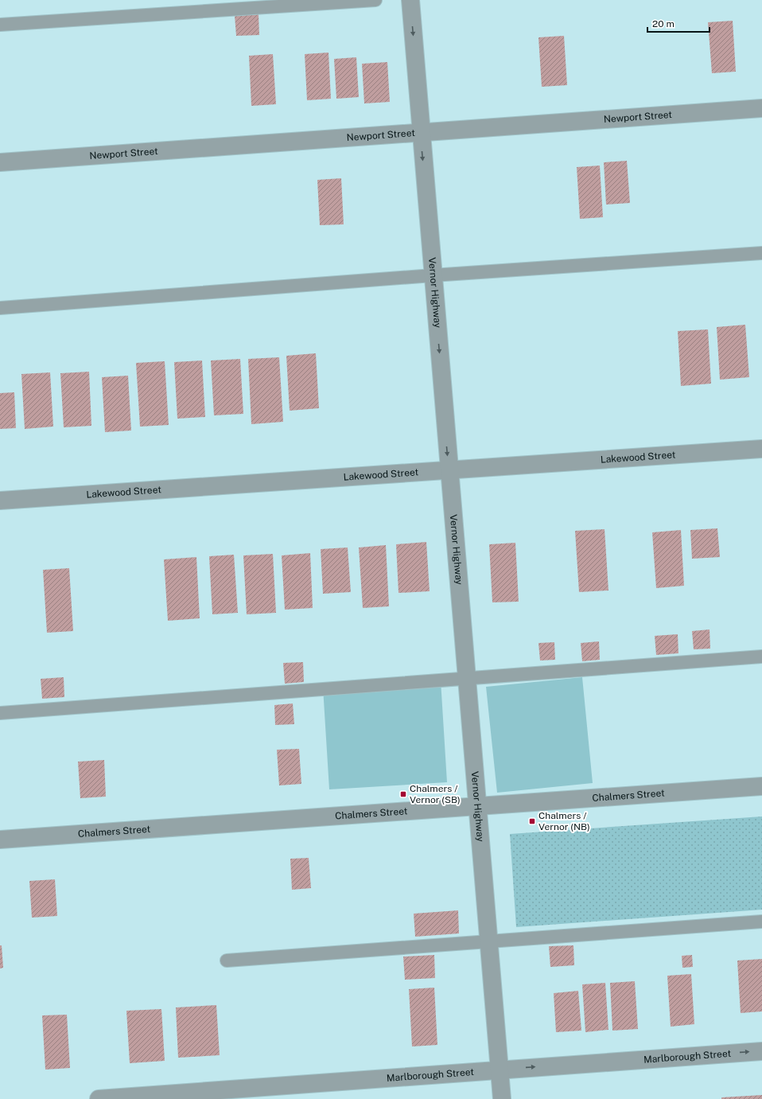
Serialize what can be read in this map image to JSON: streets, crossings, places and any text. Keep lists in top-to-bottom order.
{
  "streets": {
    "street": [
      "Newport Street",
      "Vernor Highway",
      "Lakewood Street",
      "Chalmers Street",
      "Marlborough Street"
    ]
  },
  "crossings": [
    ["Newport Street", "Vernor Highway"],
    ["Vernor Highway", "Lakewood Street"],
    ["Vernor Highway", "Chalmers Street"],
    ["Vernor Highway", "Marlborough Street"]
  ],
  "one_way": ["Vernor Highway", "Marlborough Street"],
  "places": {
    "transit": ["Chalmers / Vernor (SB)", "Chalmers / Vernor (NB)"]
  },
  "scale_bar": "20 m"
}
